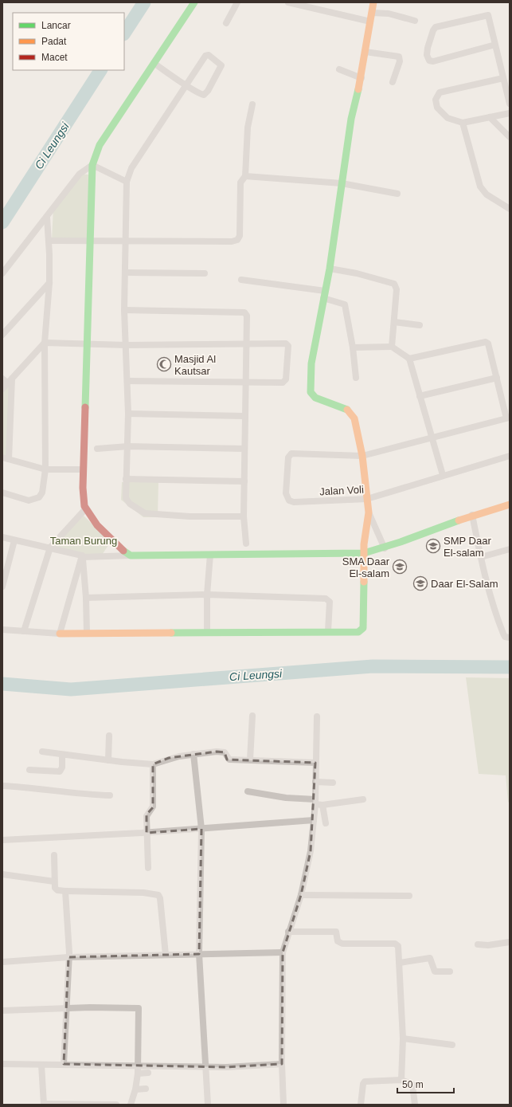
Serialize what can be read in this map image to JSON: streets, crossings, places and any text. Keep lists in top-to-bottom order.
{
  "streets": {
    "street": ["Jalan Voli"]
  },
  "water": ["Ci Leungsi"],
  "parks": ["Taman Burung"],
  "places": {
    "mosque": ["Masjid Al Kautsar"],
    "school or university": ["SMP Daar El-salam", "SMA Daar El-salam", "Daar El-Salam"]
  },
  "legend": ["Lancar", "Padat", "Macet"],
  "scale_bar": "50 m"
}
